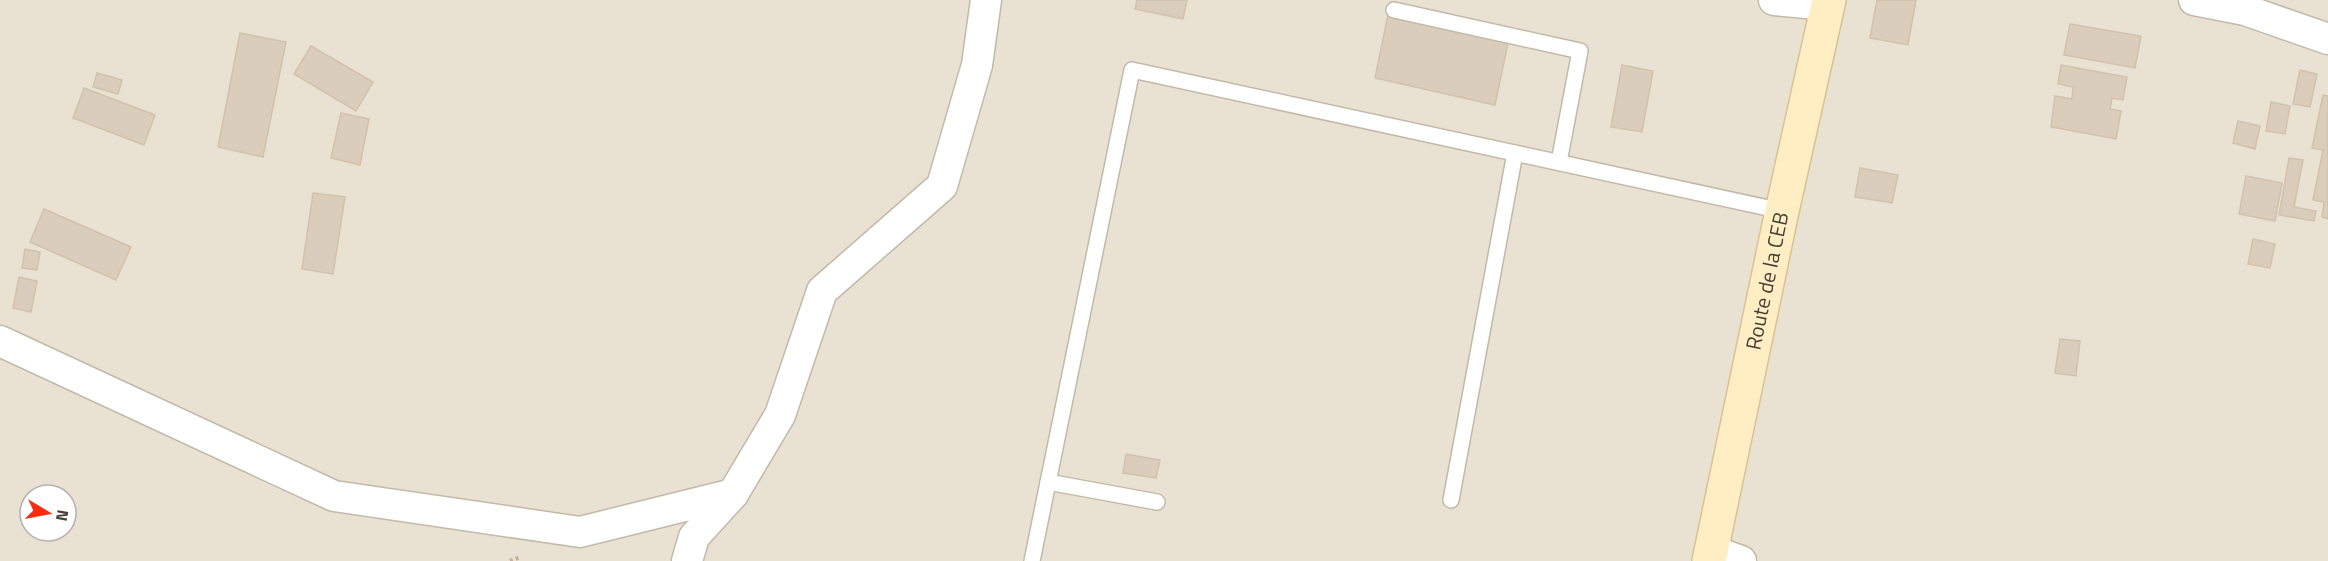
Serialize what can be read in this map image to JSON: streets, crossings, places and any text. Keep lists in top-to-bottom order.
{
  "streets": {
    "main road": ["Route de la CEB"]
  },
  "north": "right"
}
